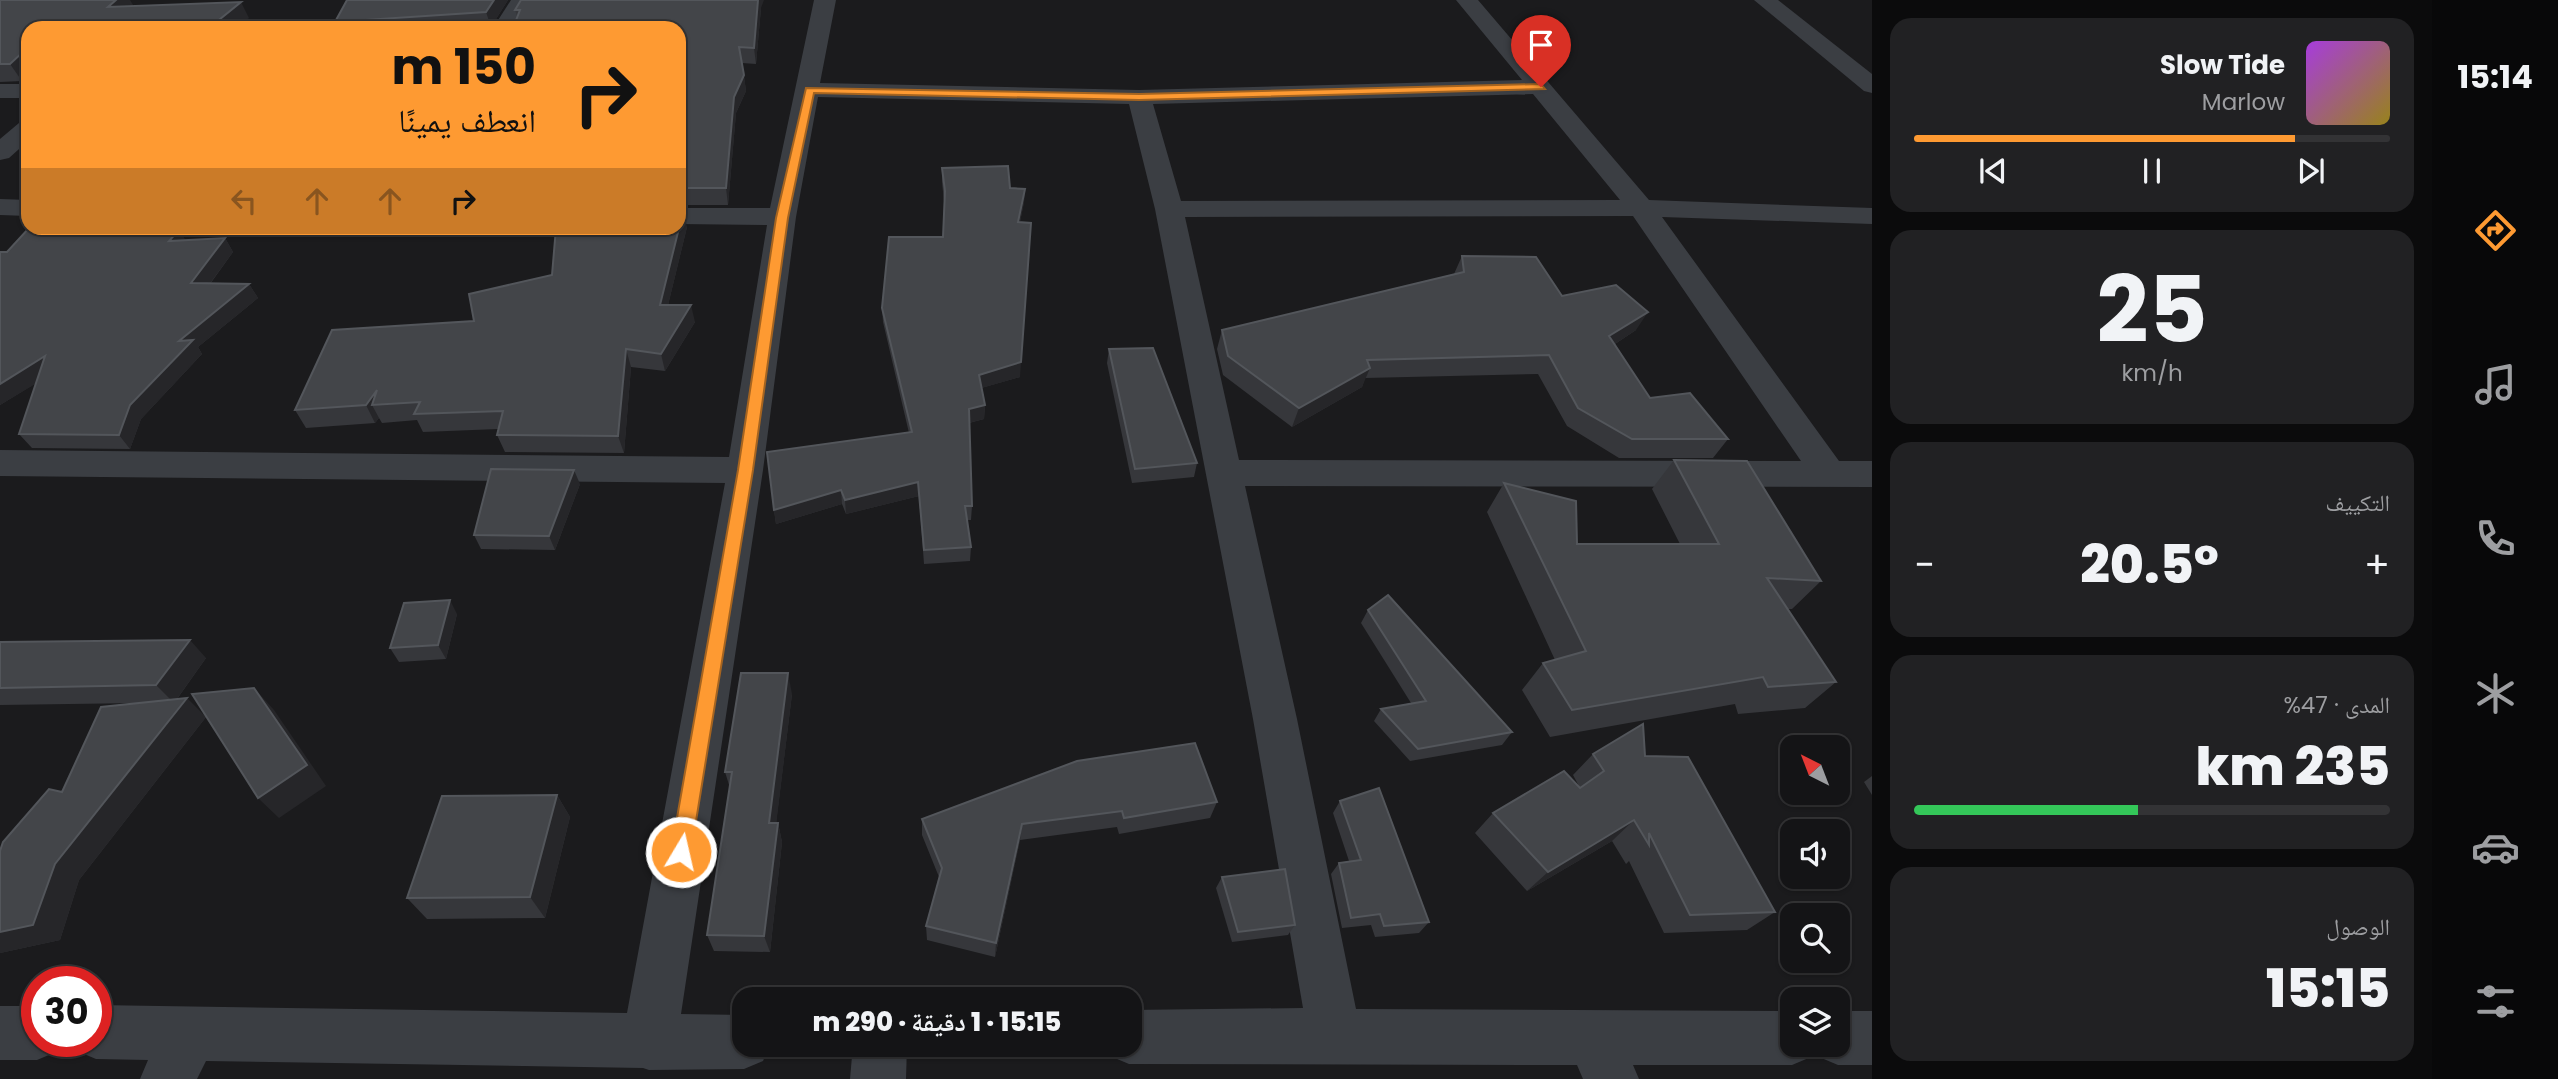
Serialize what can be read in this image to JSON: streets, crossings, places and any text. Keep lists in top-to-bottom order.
{
  "north": "top left",
  "page": {
    "tabs": "15:14",
    "turn": ["150 m", "انعطف يمينًا"],
    "song": ["Slow Tide", "Marlow"],
    "tile": [
      ["25", "km/h"],
      "التكييف",
      ["المدى · 47%", "235 km"],
      ["الوصول", "15:15"]
    ],
    "heat": ["−", "20.5°", "+"],
    "limit": "30",
    "trip": "15:15 · 1 دقيقة · 290 m"
  }
}
